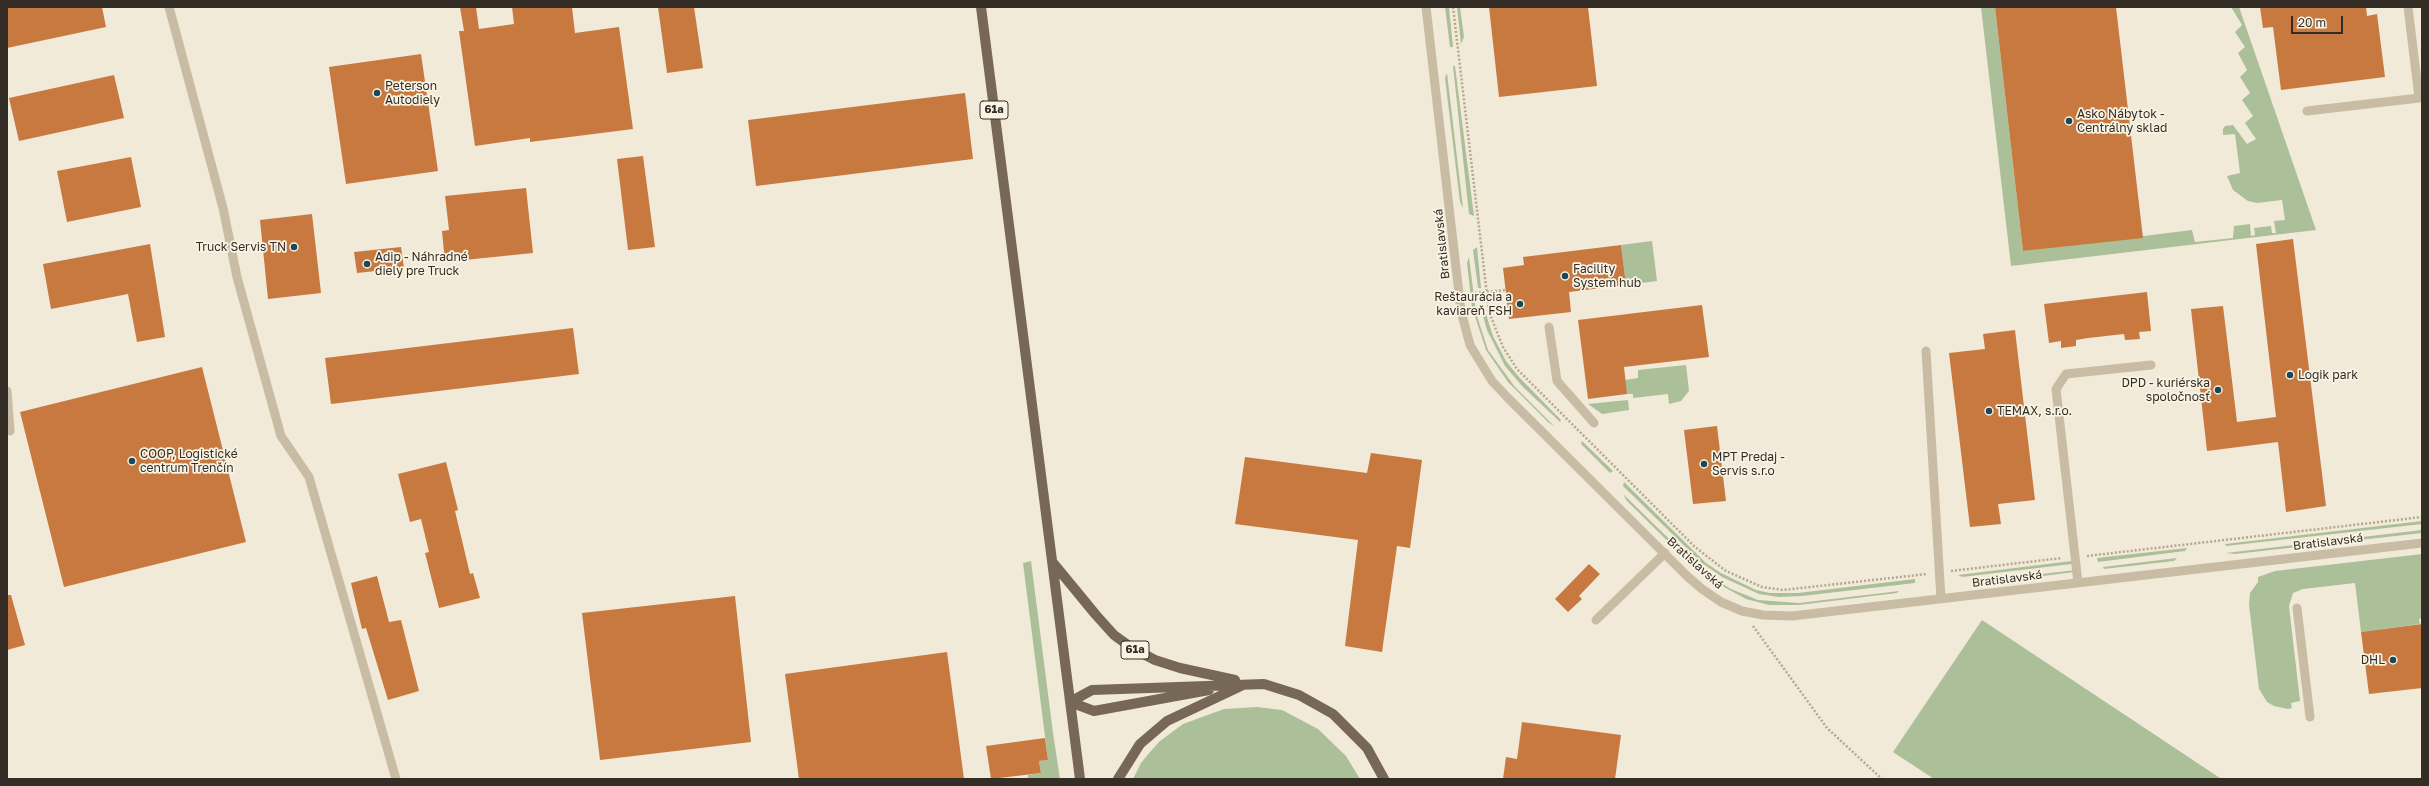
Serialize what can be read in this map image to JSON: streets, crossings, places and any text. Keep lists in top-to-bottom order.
{
  "streets": {
    "main road": ["61a"],
    "lane": ["Bratislavská"]
  },
  "places": [
    "Peterson Autodiely",
    "Asko Nábytok - Centrálny sklad",
    "Truck Servis TN",
    "Adip - Náhradné diely pre Truck",
    "Facility System hub",
    "Reštaurácia a kaviareň FSH",
    "Logik park",
    "DPD - kuriérska spoločnosť",
    "TEMAX, s.r.o.",
    "COOP, Logistické centrum Trenčín",
    "MPT Predaj - Servis s.r.o",
    "DHL"
  ],
  "scale_bar": "20 m"
}
